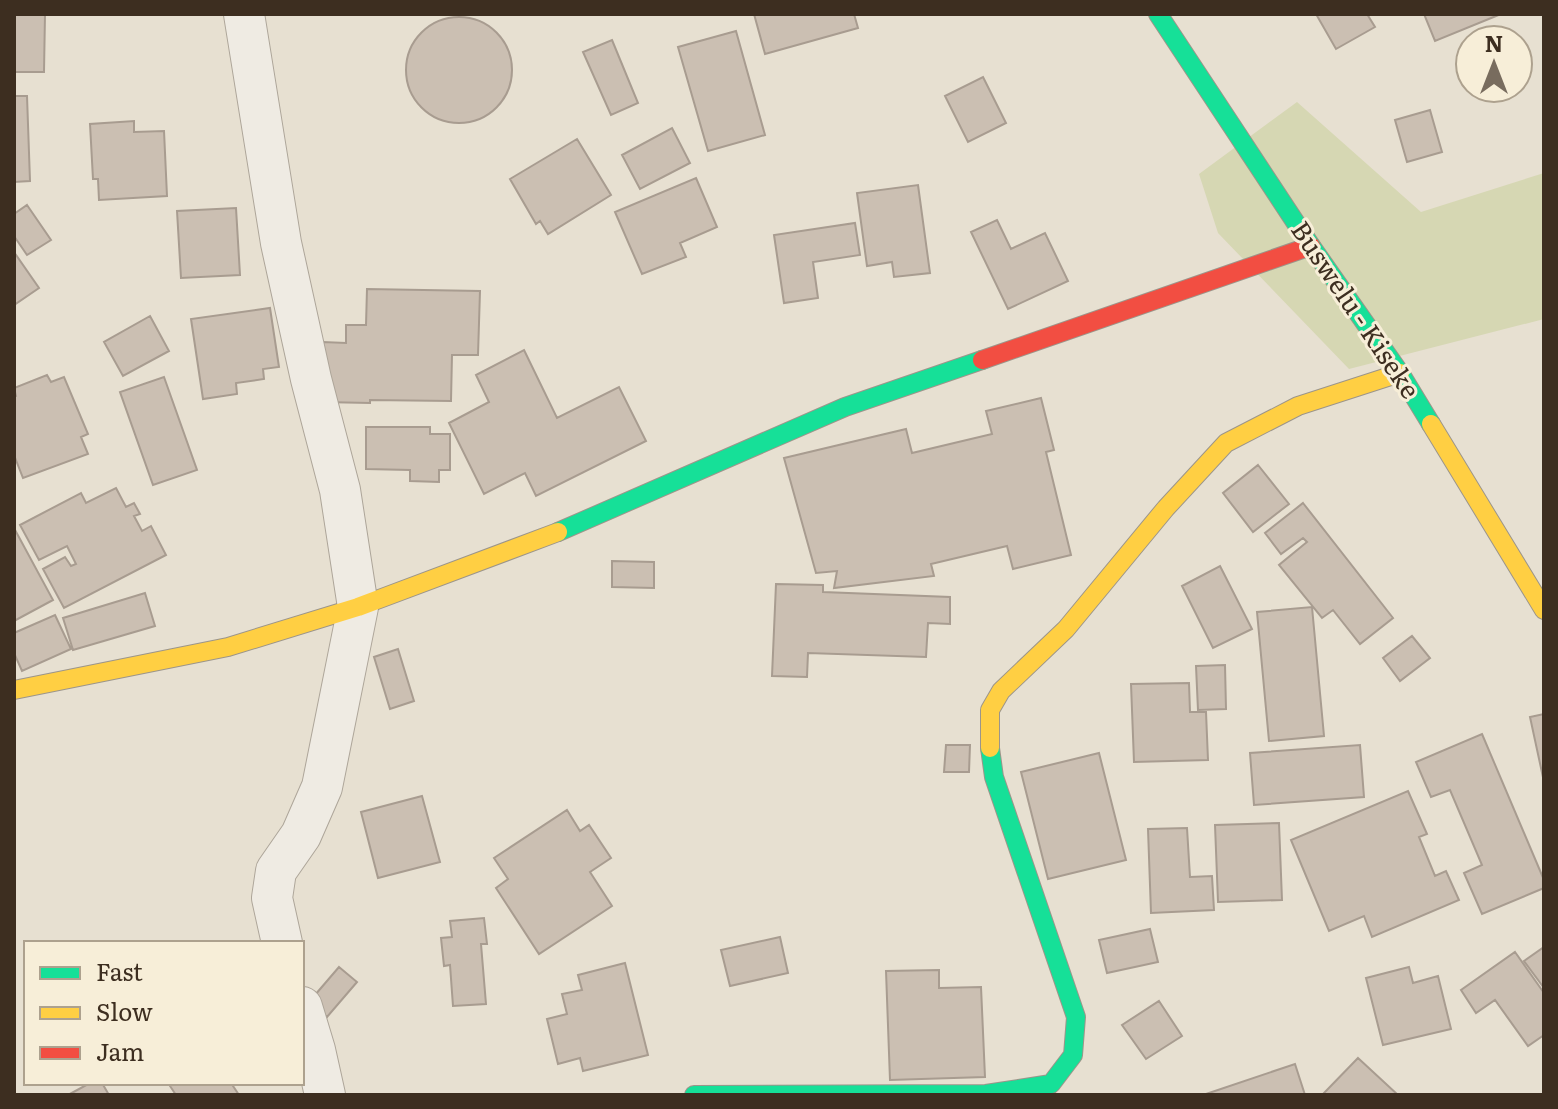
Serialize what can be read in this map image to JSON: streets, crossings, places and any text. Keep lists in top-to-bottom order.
{
  "streets": {
    "street": ["Buswelu - Kiseke"]
  },
  "legend": ["Fast", "Slow", "Jam"],
  "north": "top"
}
